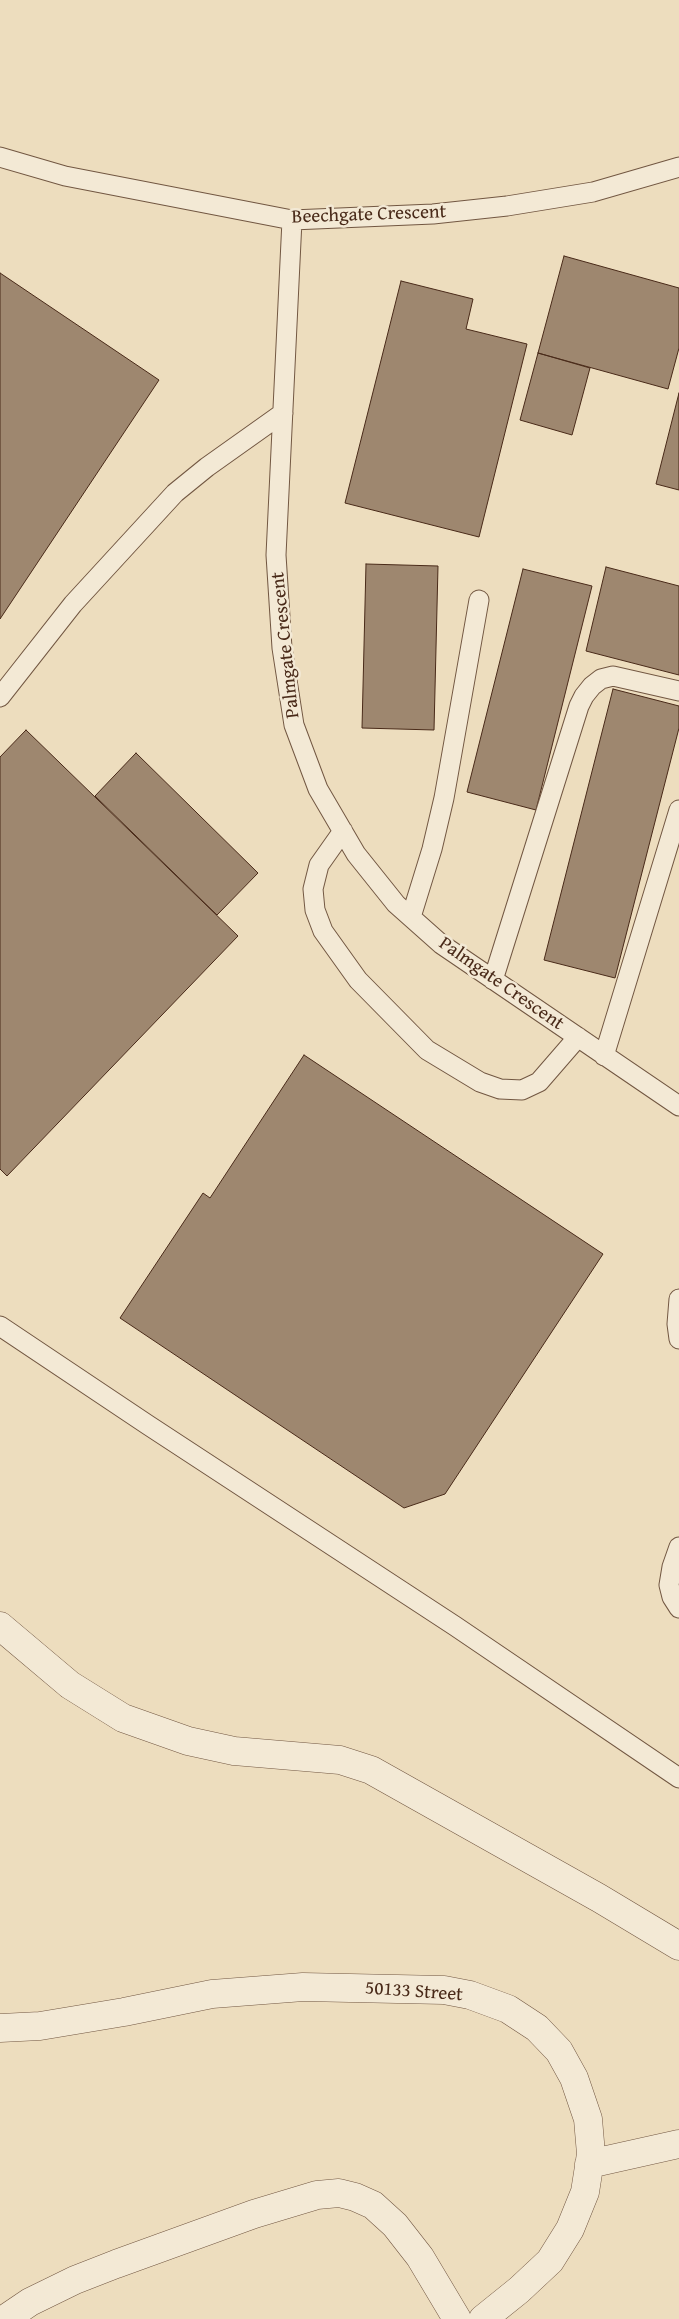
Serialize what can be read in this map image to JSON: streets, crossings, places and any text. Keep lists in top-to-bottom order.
{
  "streets": {
    "street": ["50133 Street"],
    "lane": ["Beechgate Crescent", "Palmgate Crescent"]
  },
  "crossings": [
    ["Beechgate Crescent", "Palmgate Crescent"]
  ]
}
